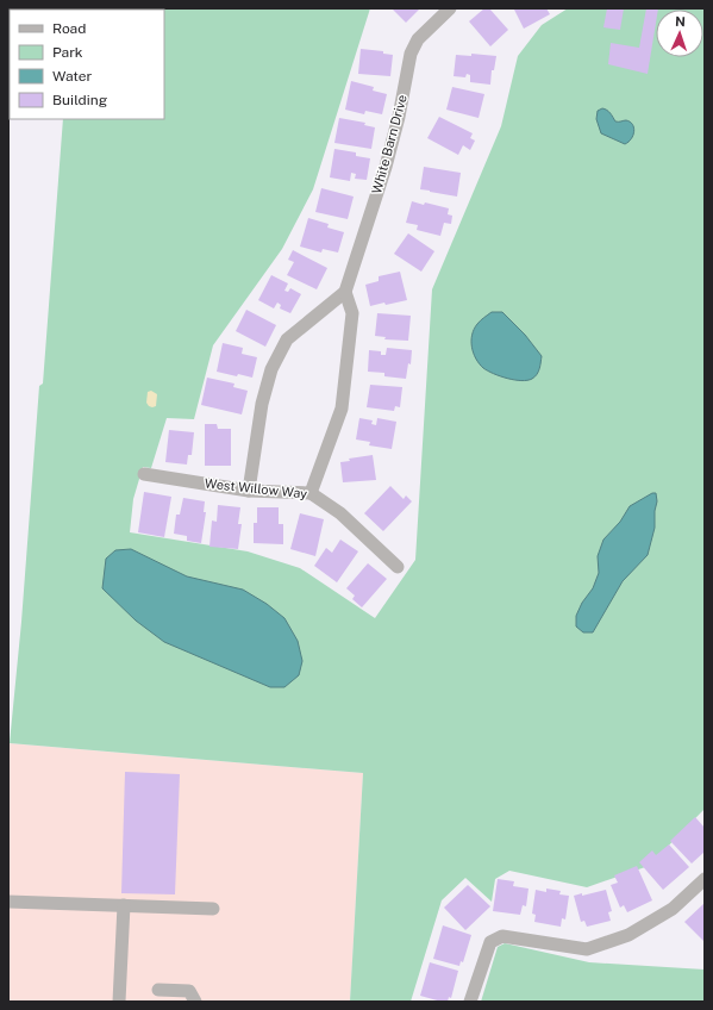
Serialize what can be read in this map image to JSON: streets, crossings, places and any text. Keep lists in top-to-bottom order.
{
  "streets": {
    "street": ["White Barn Drive", "West Willow Way"]
  },
  "legend": [
    "Road",
    "Park",
    "Water",
    "Building"
  ],
  "north": "top"
}
